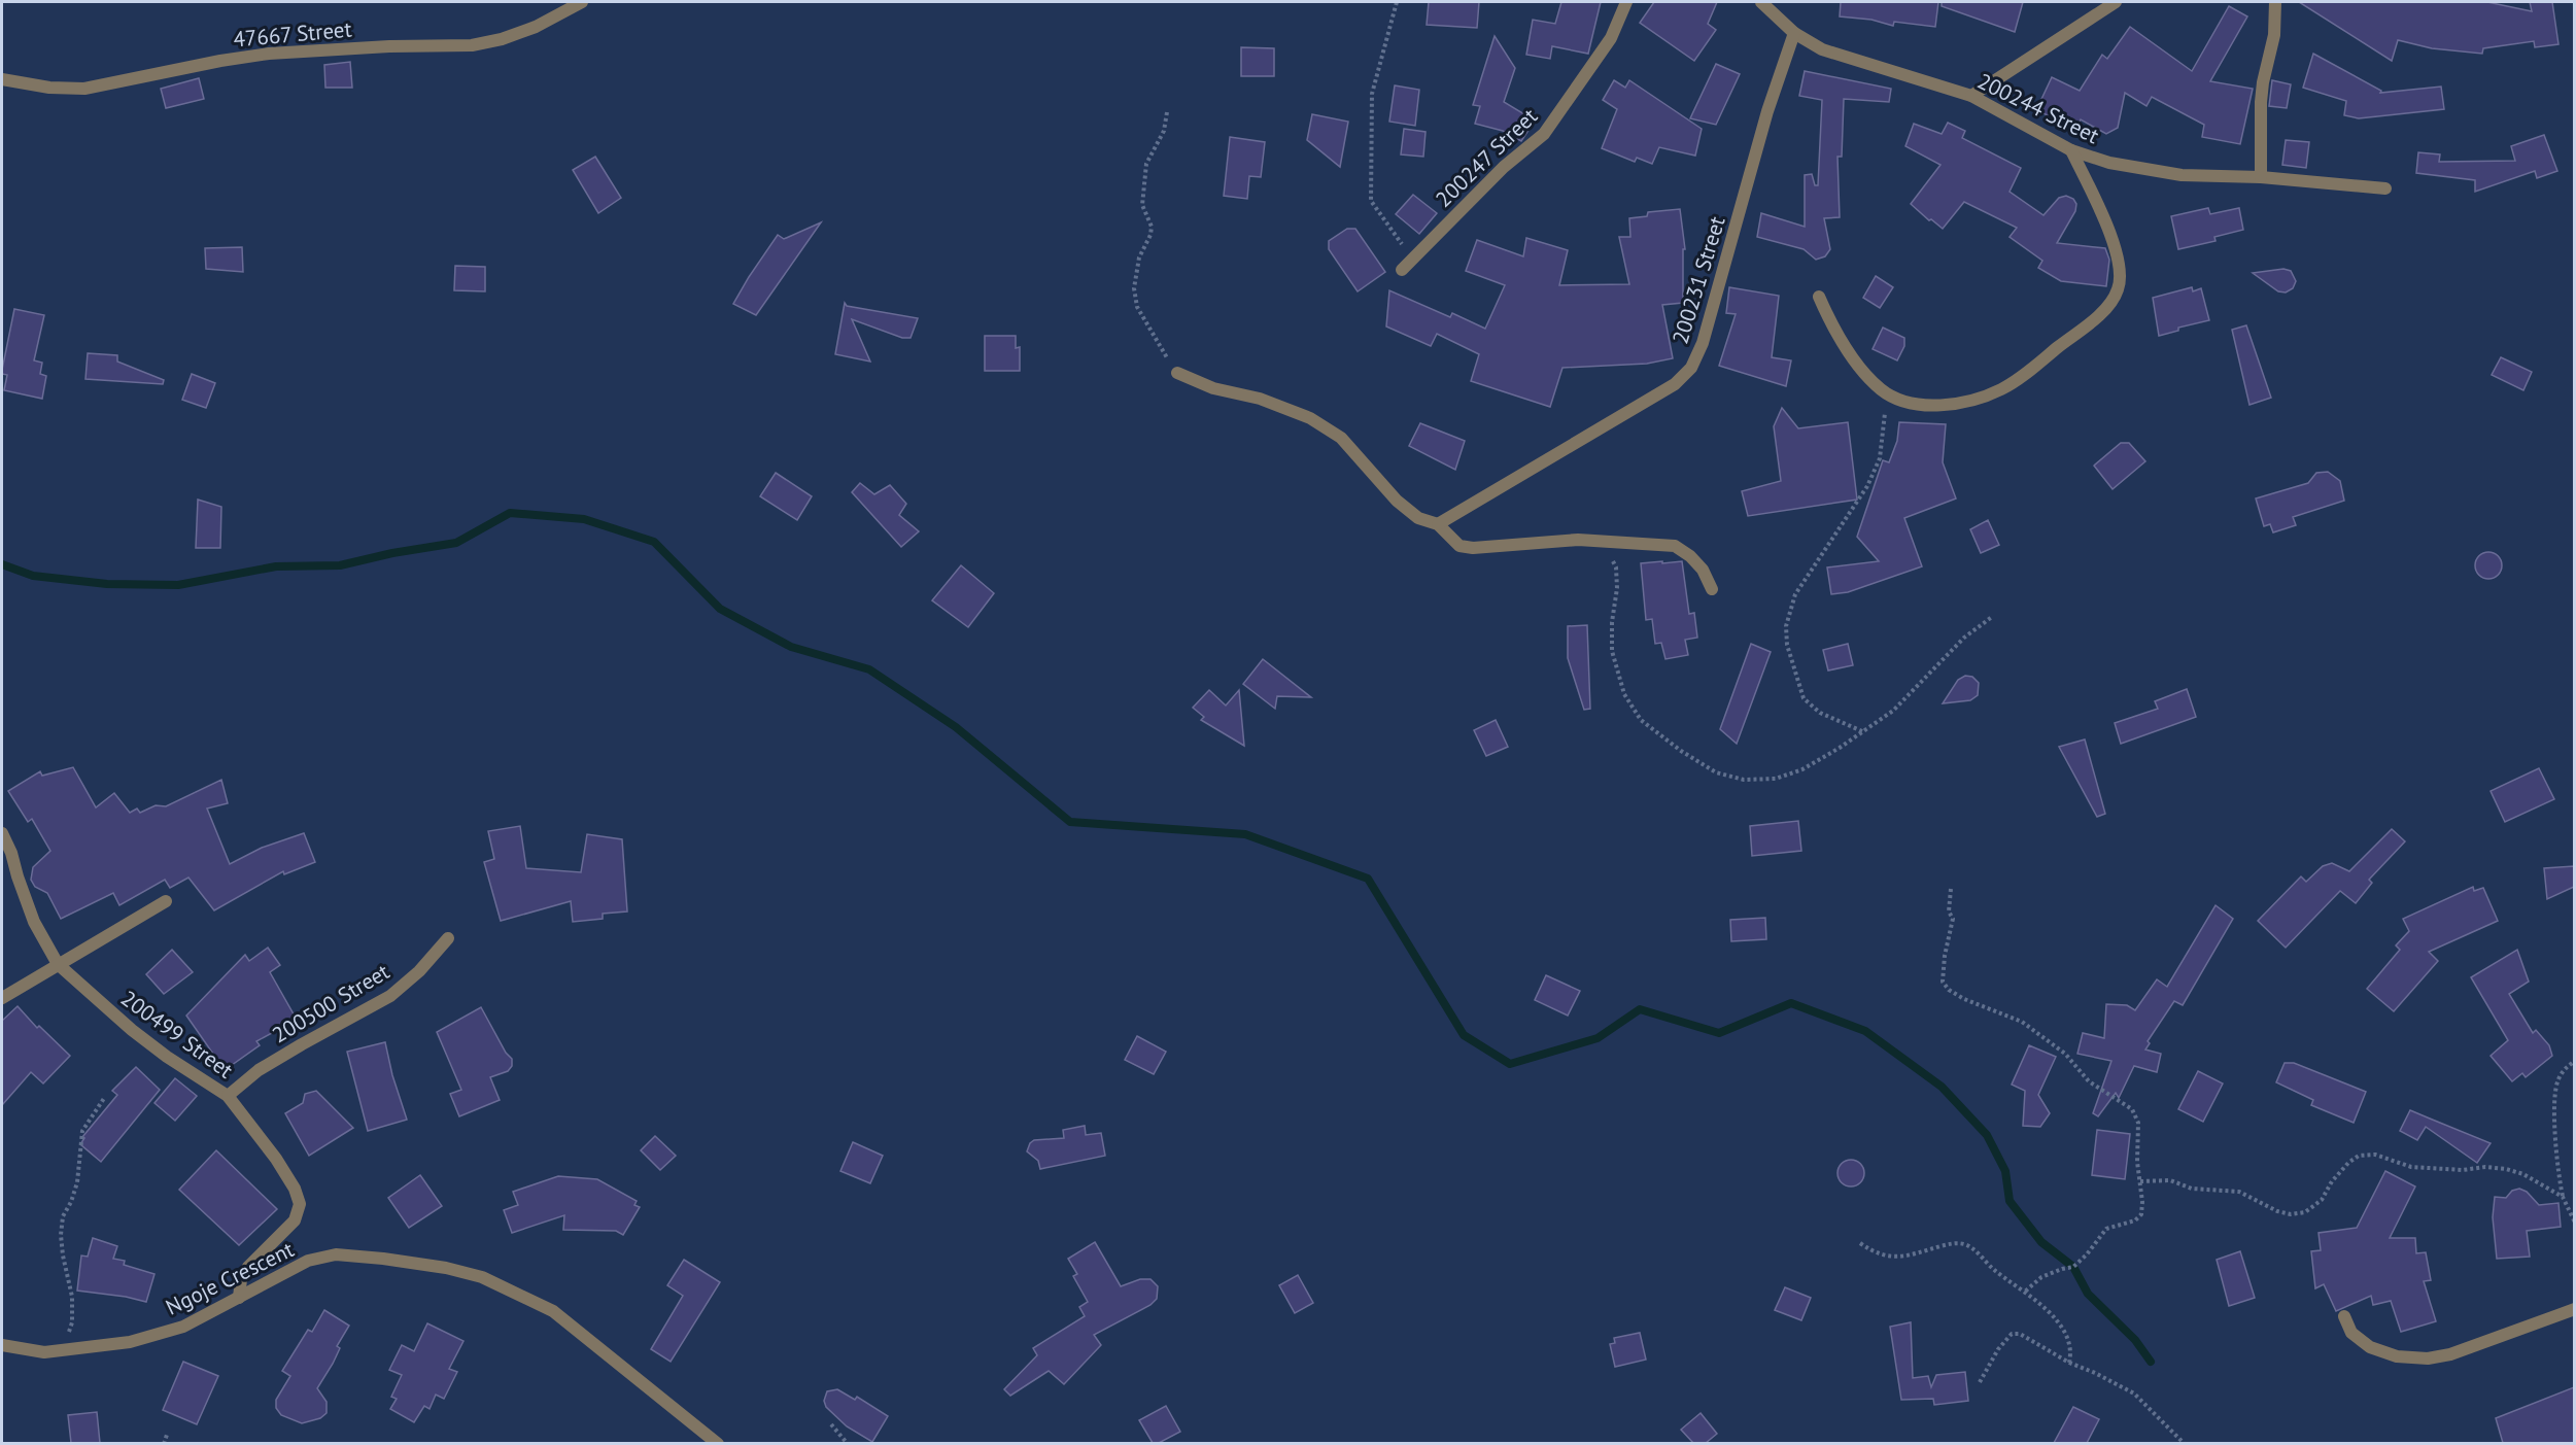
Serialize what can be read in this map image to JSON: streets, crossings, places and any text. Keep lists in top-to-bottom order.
{
  "streets": {
    "street": [
      "47667 Street",
      "200244 Street",
      "200247 Street",
      "200231 Street",
      "200500 Street",
      "200499 Street",
      "Ngoje Crescent"
    ]
  },
  "crossings": [
    ["200244 Street", "200231 Street"],
    ["200500 Street", "200499 Street"],
    ["200499 Street", "Ngoje Crescent"]
  ]
}
